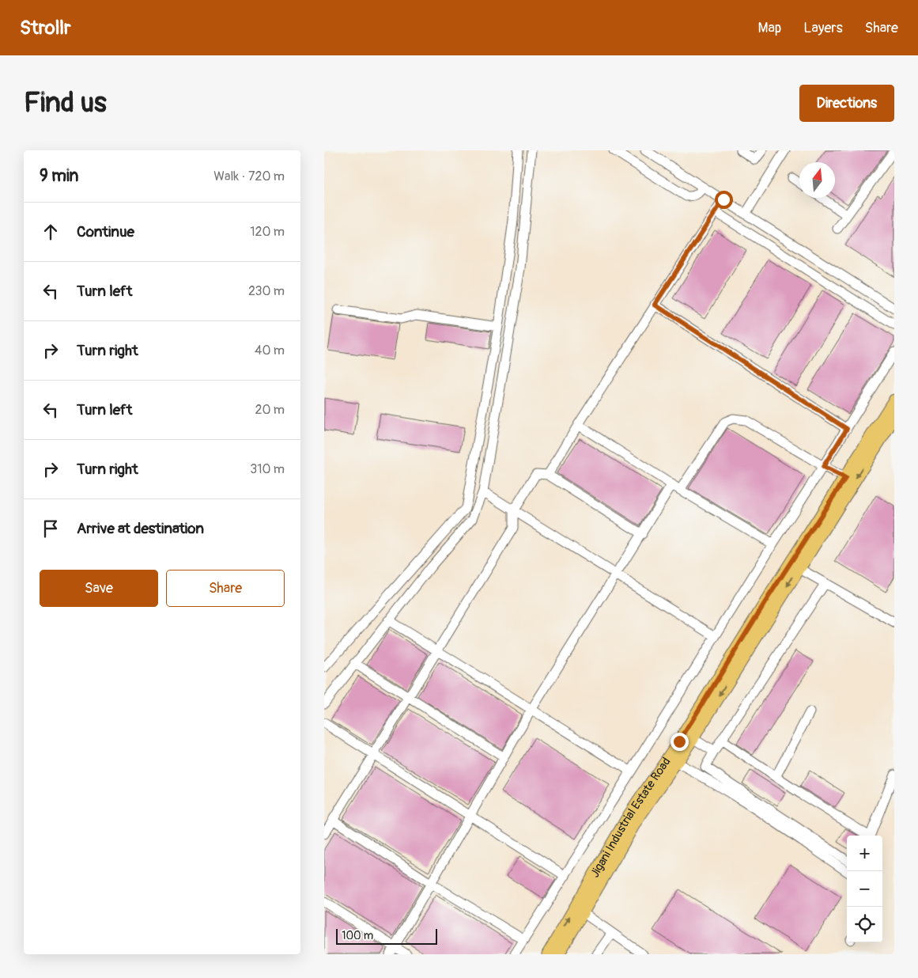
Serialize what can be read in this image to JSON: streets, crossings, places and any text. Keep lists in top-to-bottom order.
{
  "streets": {
    "main road": ["Jigani Industrial Estate Road"]
  },
  "scale_bar": "100 m",
  "north": "top",
  "page": {
    "header": "Strollr",
    "nav": ["Map", "Layers", "Share"],
    "buttons": [
      "Directions",
      ["Save", "Share"]
    ],
    "title": "Find us",
    "heading": ["9 min", "Walk · 720 m"],
    "list": [
      ["Continue", "120 m"],
      ["Turn left", "230 m"],
      ["Turn right", "40 m"],
      ["Turn left", "20 m"],
      ["Turn right", "310 m"],
      "Arrive at destination"
    ],
    "map_buttons": ["+", "−"],
    "scale": "100 m"
  }
}
